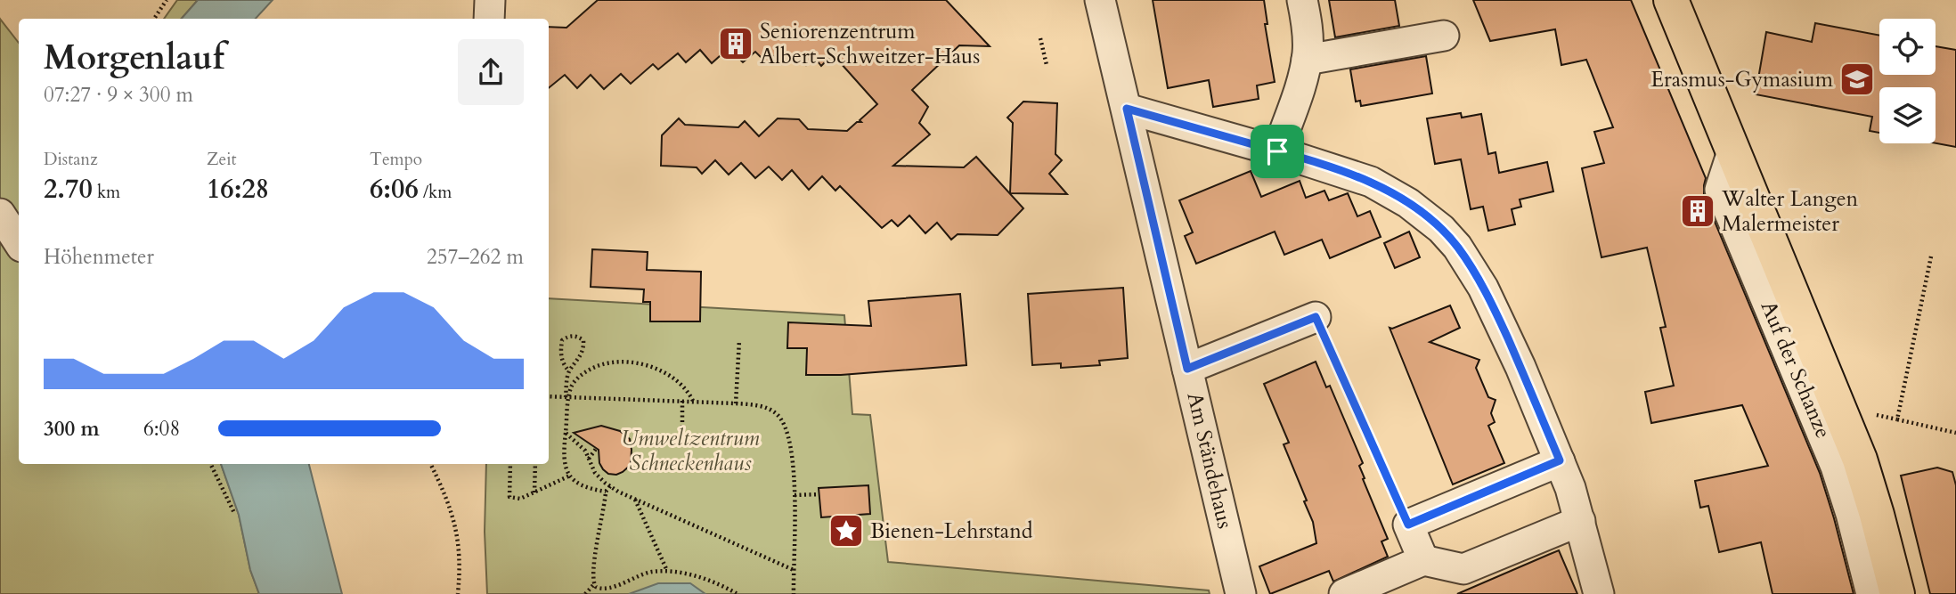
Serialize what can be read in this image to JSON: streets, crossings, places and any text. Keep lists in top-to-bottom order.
{
  "streets": {
    "main road": ["Auf der Schanze"],
    "street": ["Am Ständehaus"]
  },
  "parks": ["Umweltzentrum Schneckenhaus"],
  "places": {
    "building": ["Seniorenzentrum Albert-Schweitzer-Haus", "Walter Langen Malermeister"],
    "school or university": ["Erasmus-Gymasium"],
    "place": ["Bienen-Lehrstand"]
  },
  "page": {
    "heading": ["Morgenlauf", "07:27 · 9 × 300 m"],
    "stats": [
      ["Distanz", "2.70 km"],
      ["Zeit", "16:28"],
      ["Tempo", "6:06 /km"]
    ],
    "chart": ["Höhenmeter", "257–262 m"],
    "list": [
      {
        "name": "300 m",
        "note": "6:08"
      }
    ]
  }
}
